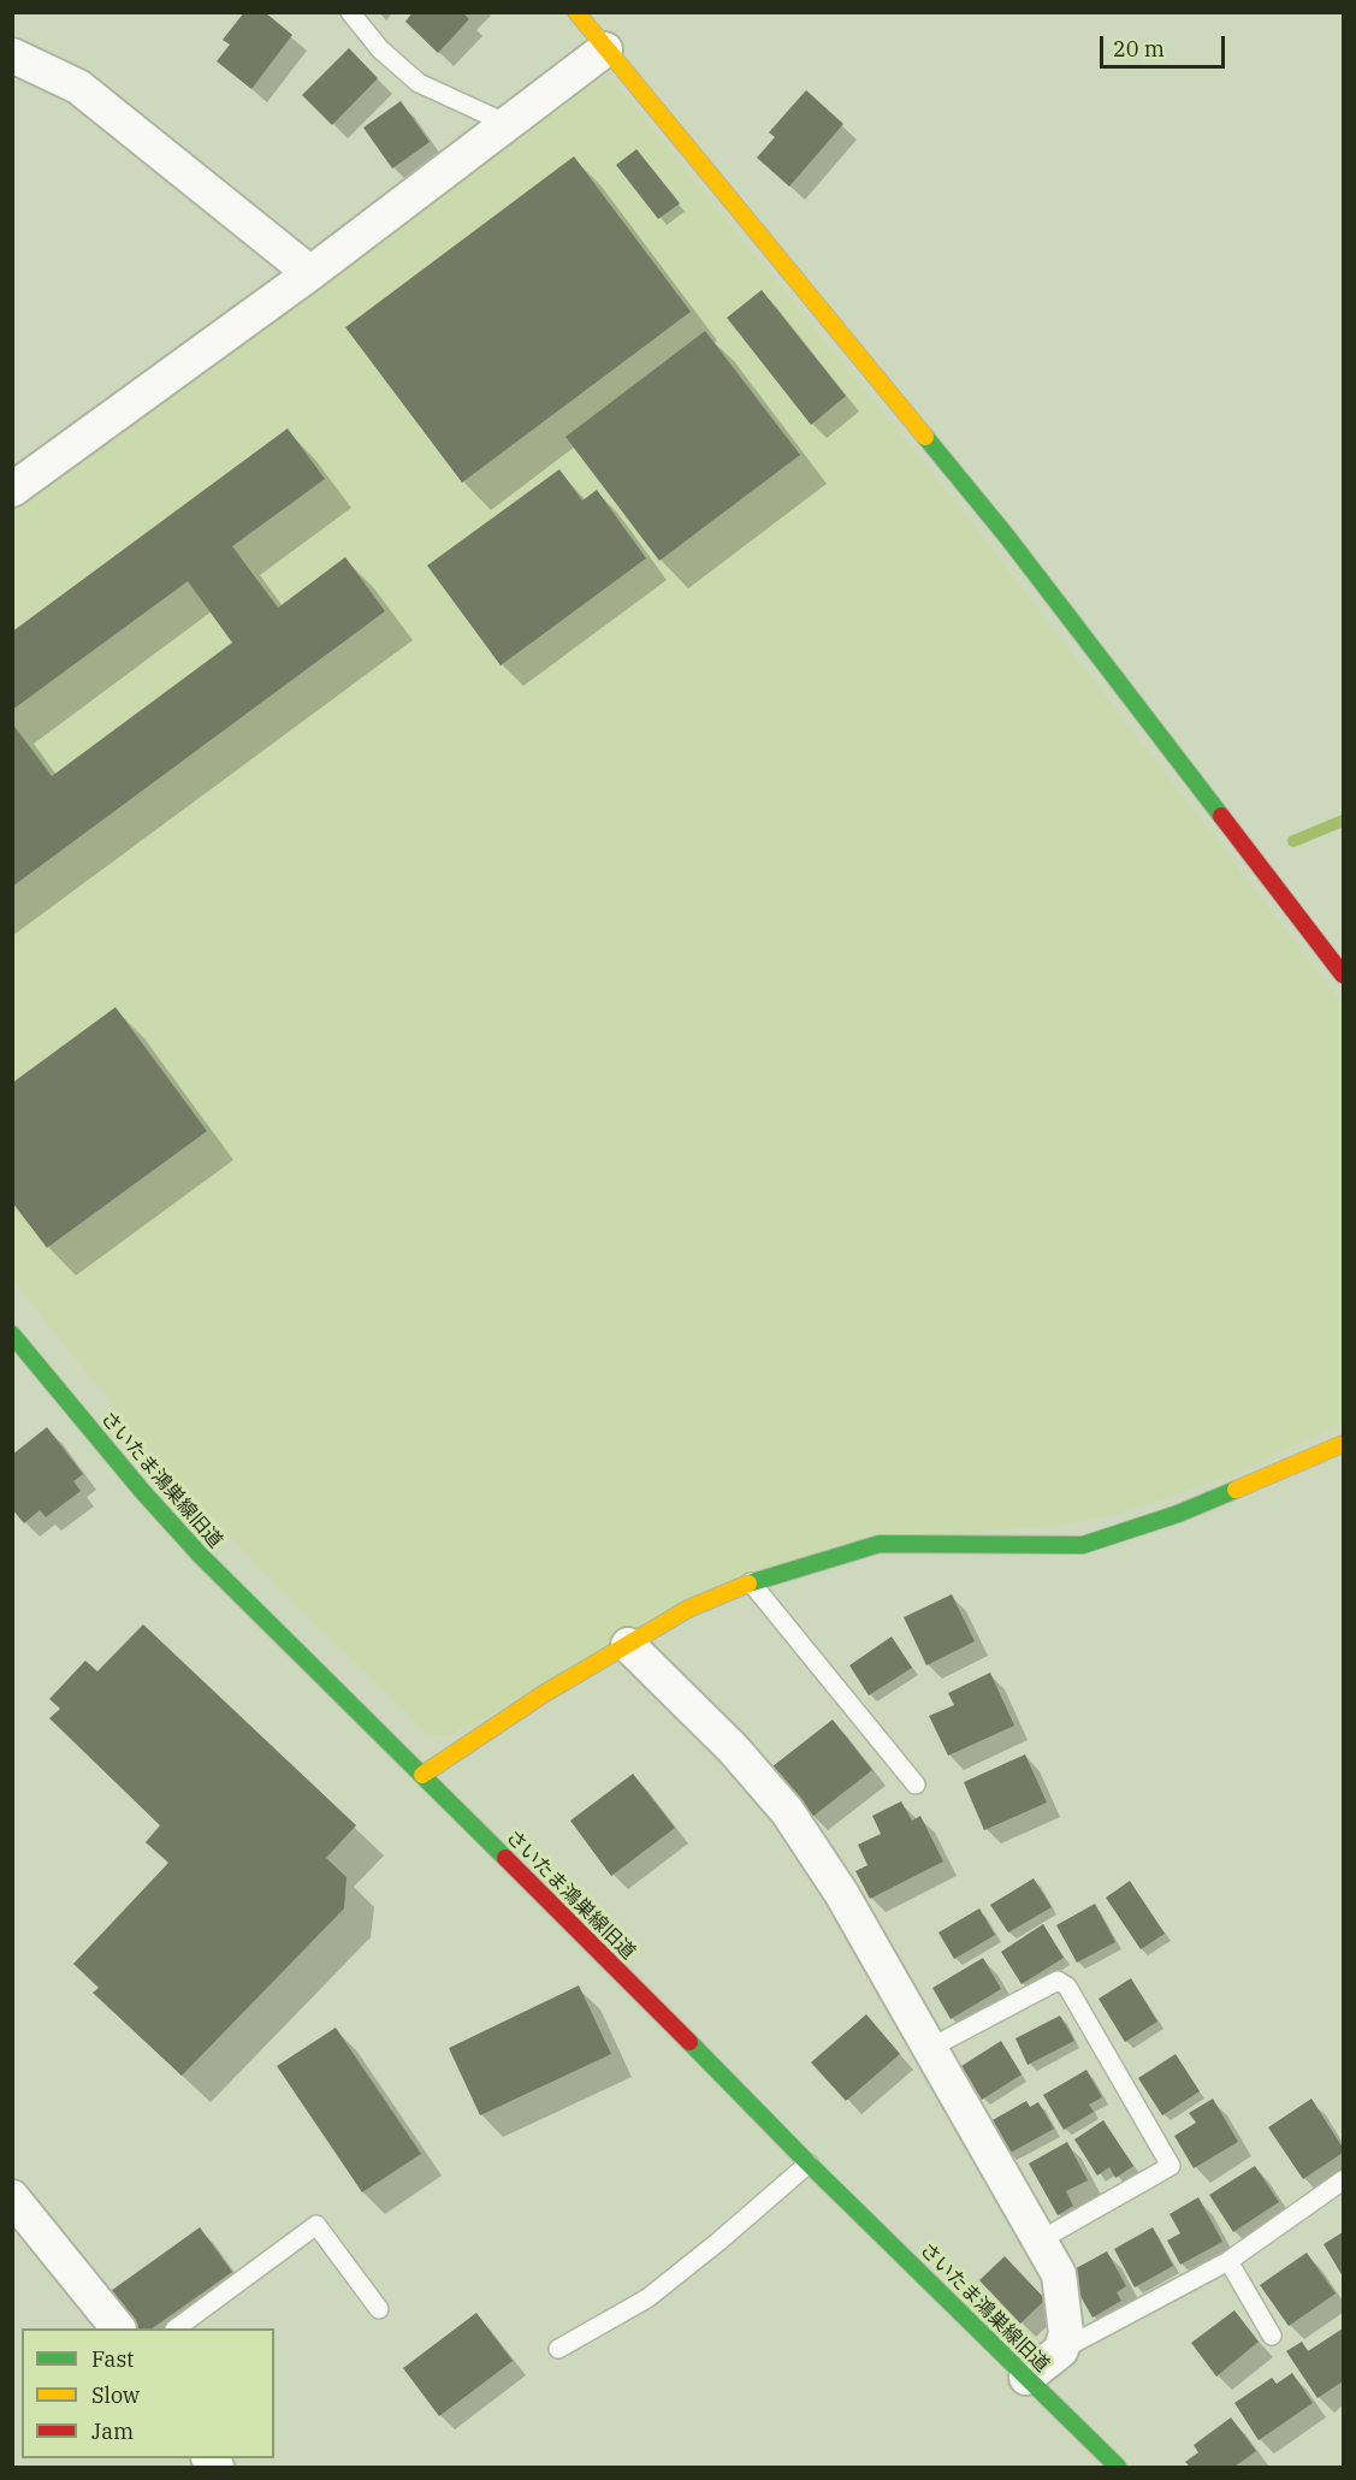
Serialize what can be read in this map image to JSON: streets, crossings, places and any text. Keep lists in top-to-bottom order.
{
  "streets": {
    "street": ["さいたま鴻巣線旧道"]
  },
  "legend": ["Fast", "Slow", "Jam"],
  "scale_bar": "20 m"
}
